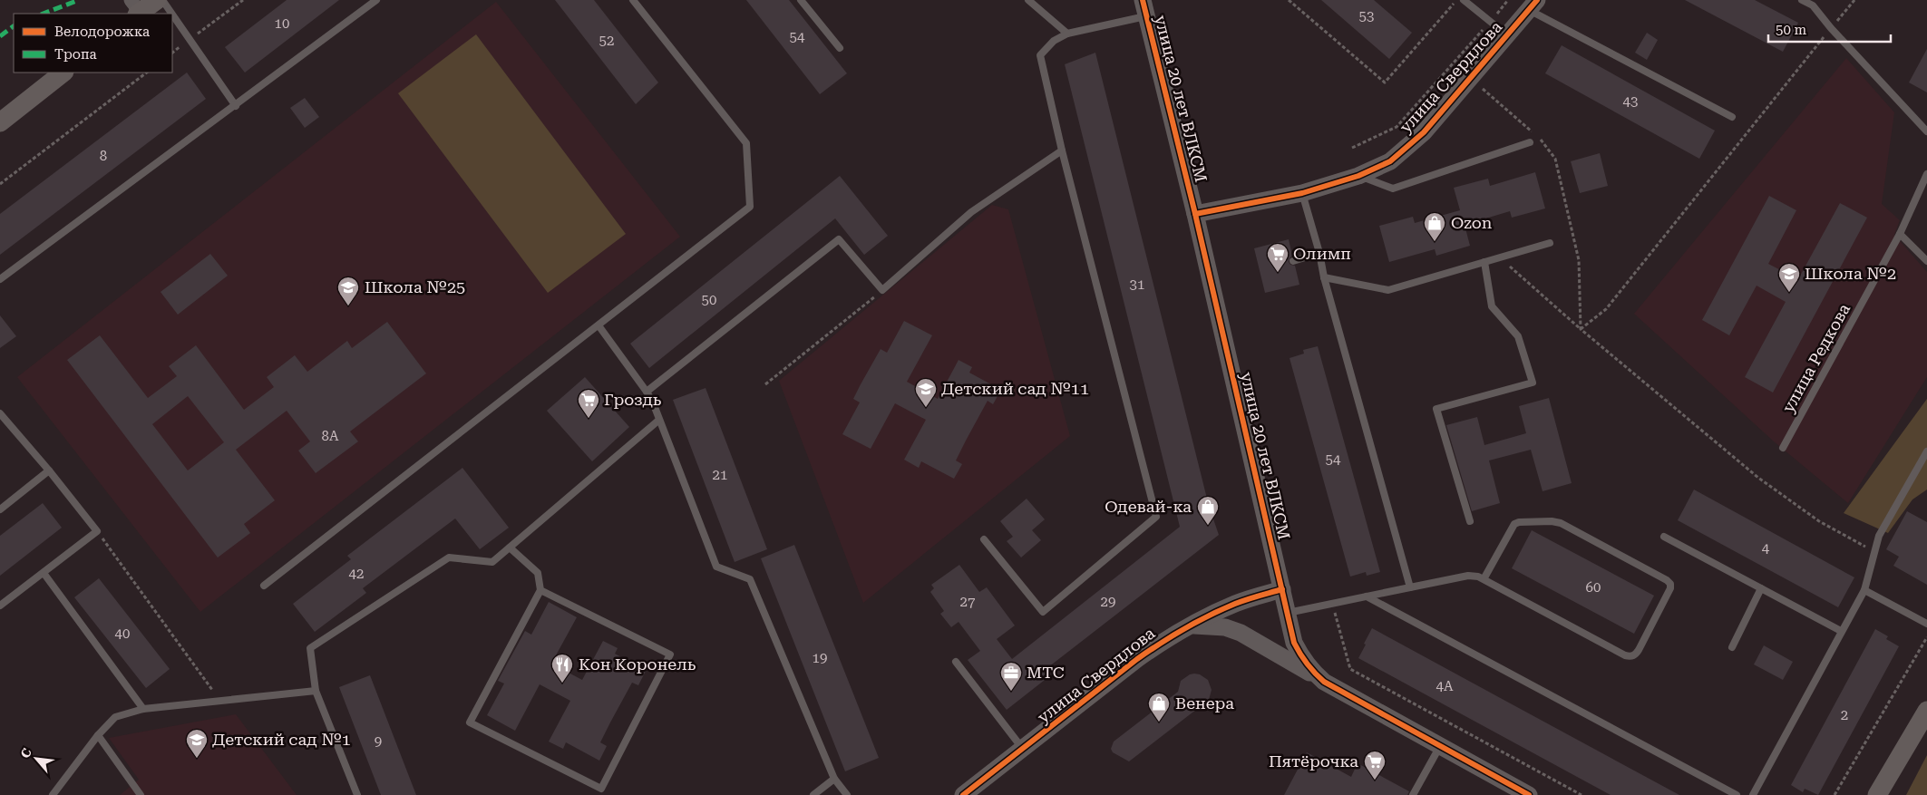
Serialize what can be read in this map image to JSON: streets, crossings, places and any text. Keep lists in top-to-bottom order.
{
  "streets": {
    "street": ["улица Свердлова", "улица 20 лет ВЛКСМ"],
    "lane": ["улица Редкова"]
  },
  "crossings": [
    ["улица Свердлова", "улица 20 лет ВЛКСМ"]
  ],
  "places": {
    "shop": ["Ozon", "Одевай-ка", "Венера"],
    "supermarket": ["Олимп", "Гроздь", "Пятёрочка"],
    "school or university": [
      "Школа №2",
      "Школа №25",
      "Детский сад №11",
      "Детский сад №1"
    ],
    "restaurant": ["Кон Коронель"],
    "office": ["МТС"]
  },
  "house_numbers": [
    "53",
    "10",
    "54",
    "52",
    "43",
    "8",
    "31",
    "50",
    "8А",
    "54",
    "21",
    "4",
    "42",
    "60",
    "27",
    "29",
    "40",
    "19",
    "4А",
    "2",
    "9"
  ],
  "legend": ["Велодорожка", "Тропа"],
  "scale_bar": "50 m",
  "north": "top left"
}
